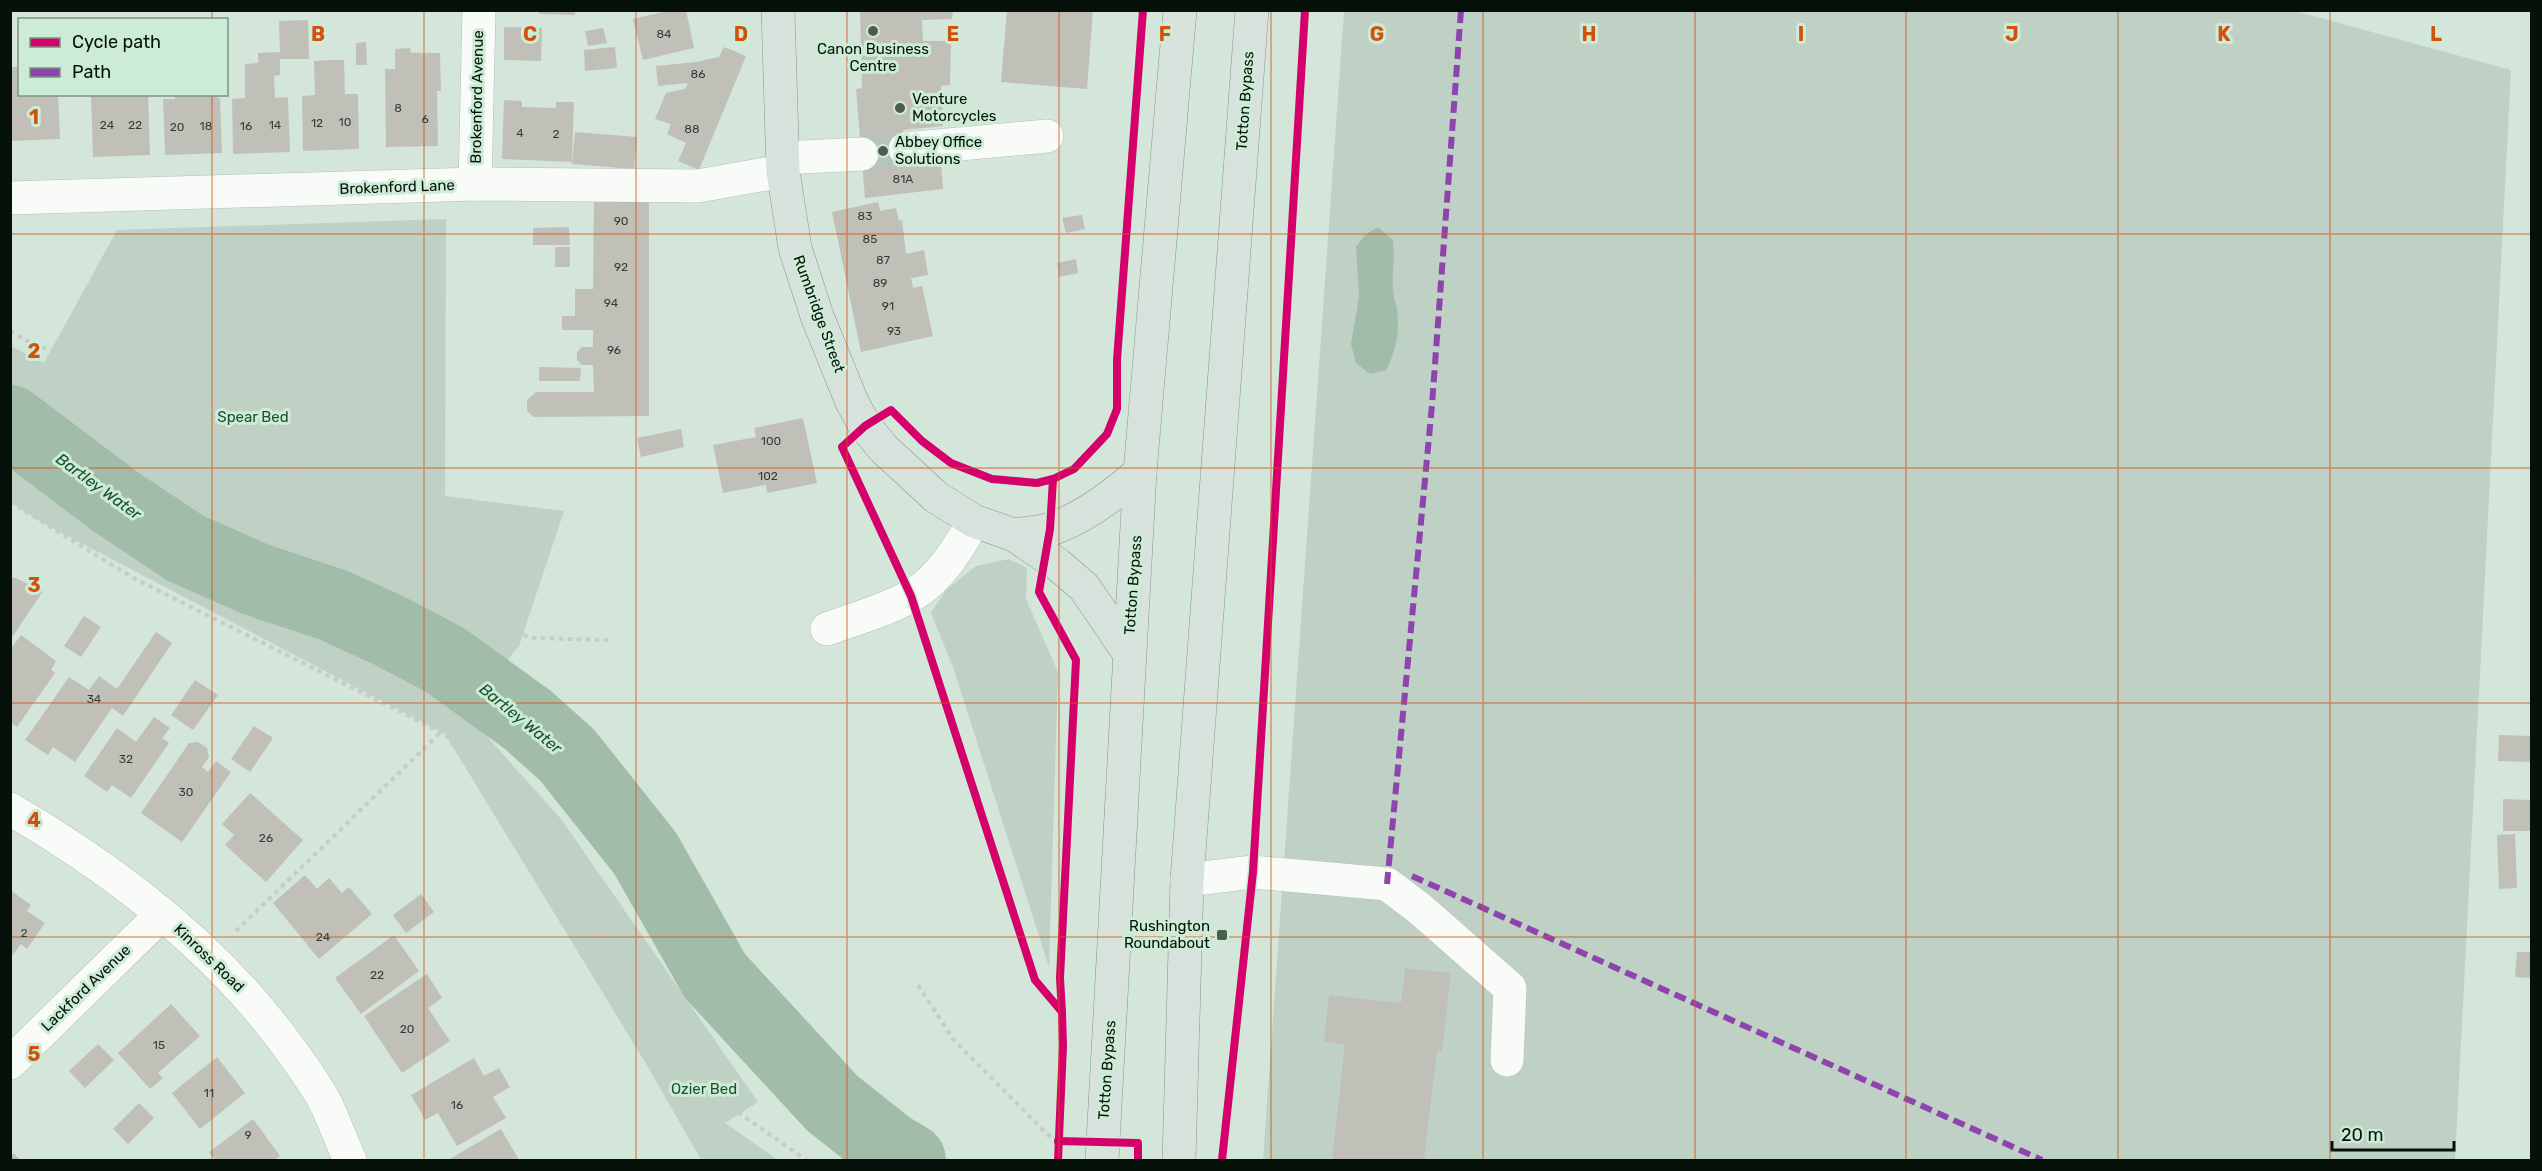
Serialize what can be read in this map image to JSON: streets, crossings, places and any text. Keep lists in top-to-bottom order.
{
  "streets": {
    "main road": ["Totton Bypass", "Rumbridge Street"],
    "street": [
      "Brokenford Avenue",
      "Brokenford Lane",
      "Kinross Road",
      "Lackford Avenue"
    ]
  },
  "crossings": [
    ["Brokenford Avenue", "Brokenford Lane"],
    ["Totton Bypass", "Rumbridge Street"],
    ["Brokenford Lane", "Rumbridge Street"],
    ["Kinross Road", "Lackford Avenue"]
  ],
  "water": ["Bartley Water"],
  "parks": ["Spear Bed", "Ozier Bed"],
  "places": {
    "other": ["Canon Business Centre", "Venture Motorcycles", "Abbey Office Solutions"],
    "transit": ["Rushington Roundabout"]
  },
  "house_numbers": [
    "84",
    "86",
    "8",
    "6",
    "10",
    "12",
    "24",
    "22",
    "14",
    "18",
    "16",
    "20",
    "88",
    "4",
    "2",
    "81A",
    "83",
    "90",
    "85",
    "87",
    "92",
    "89",
    "94",
    "91",
    "93",
    "96",
    "100",
    "102",
    "34",
    "32",
    "30",
    "26",
    "2",
    "24",
    "22",
    "20",
    "15",
    "11",
    "16",
    "9"
  ],
  "legend": ["Cycle path", "Path"],
  "scale_bar": "20 m",
  "grid": {
    "columns": [
      "B",
      "C",
      "D",
      "E",
      "F",
      "G",
      "H",
      "I",
      "J",
      "K",
      "L"
    ],
    "rows": [
      "1",
      "2",
      "3",
      "4",
      "5"
    ]
  }
}
